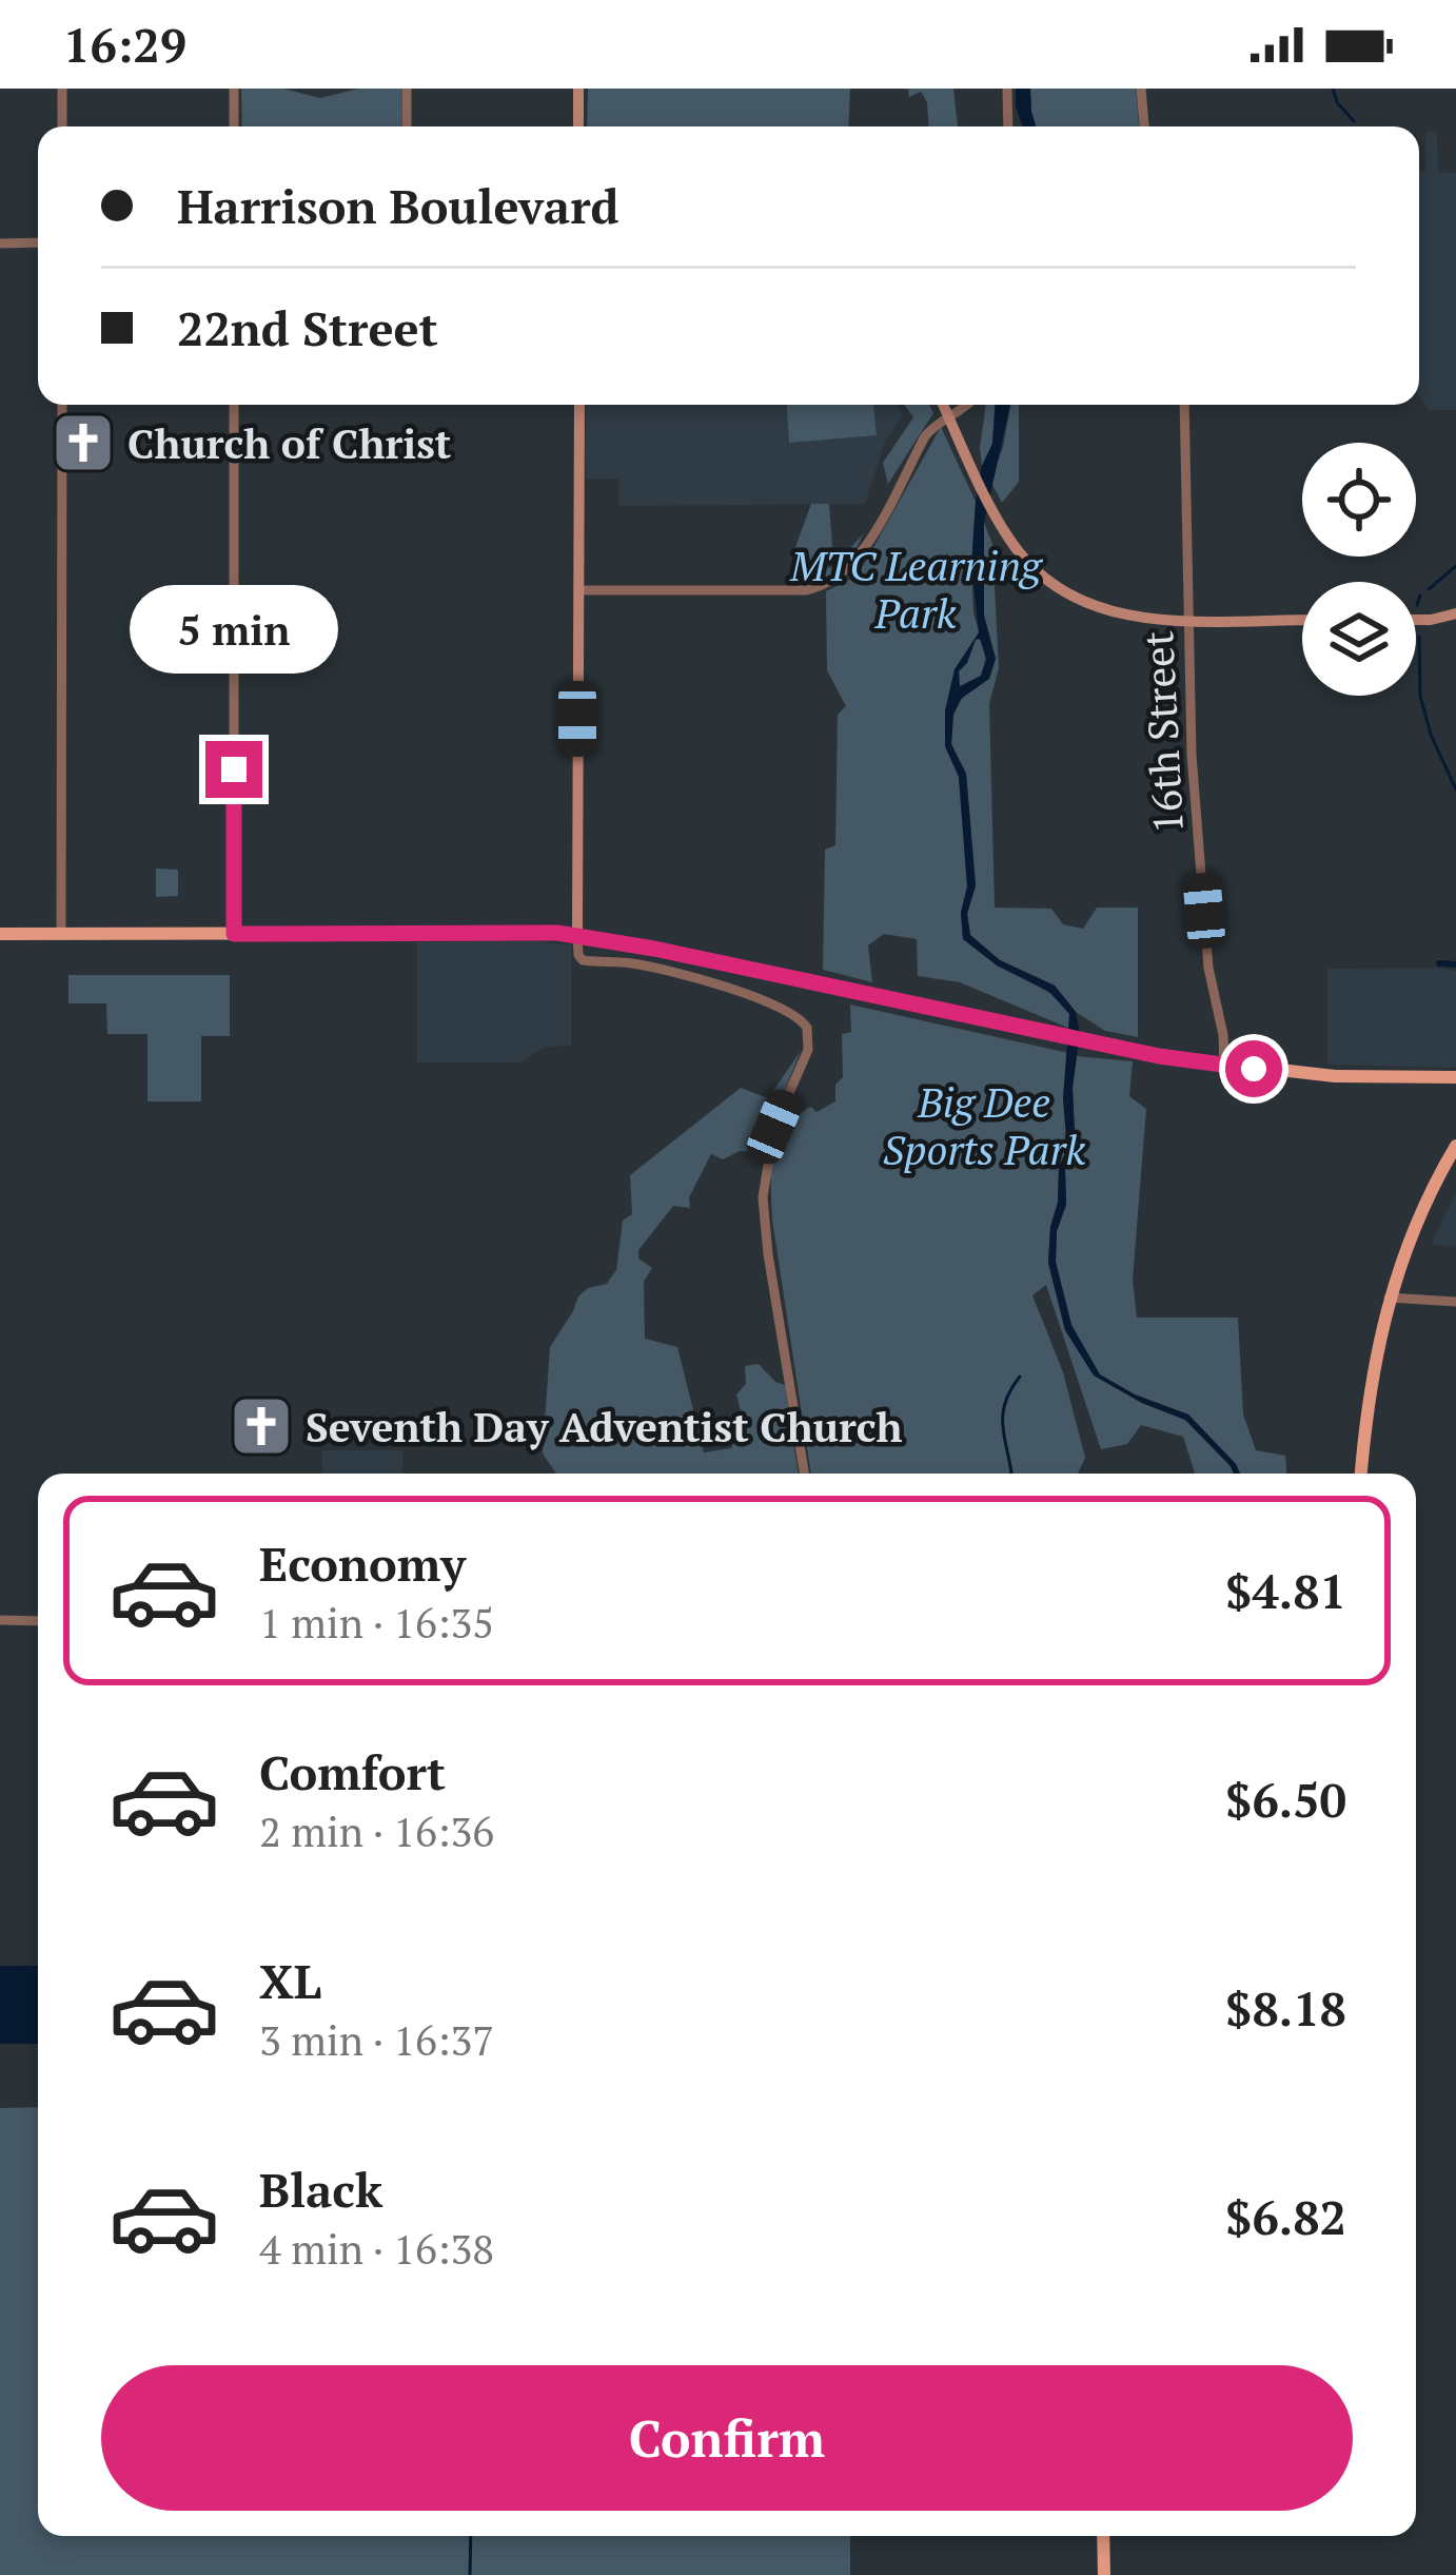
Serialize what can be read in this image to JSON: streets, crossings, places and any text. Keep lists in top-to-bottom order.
{
  "streets": {
    "street": ["16th Street"]
  },
  "parks": ["MTC Learning Park", "Big Dee Sports Park"],
  "places": {
    "church": ["Church of Christ", "Seventh Day Adventist Church"]
  },
  "page": {
    "status": "16:29",
    "banner": ["Harrison Boulevard", "22nd Street"],
    "bubble": "5 min",
    "list": [
      {
        "name": "Economy",
        "note": "1 min · 16:35",
        "value": "$4.81"
      },
      {
        "name": "Comfort",
        "note": "2 min · 16:36",
        "value": "$6.50"
      },
      {
        "name": "XL",
        "note": "3 min · 16:37",
        "value": "$8.18"
      },
      {
        "name": "Black",
        "note": "4 min · 16:38",
        "value": "$6.82"
      }
    ],
    "buttons": "Confirm"
  }
}
